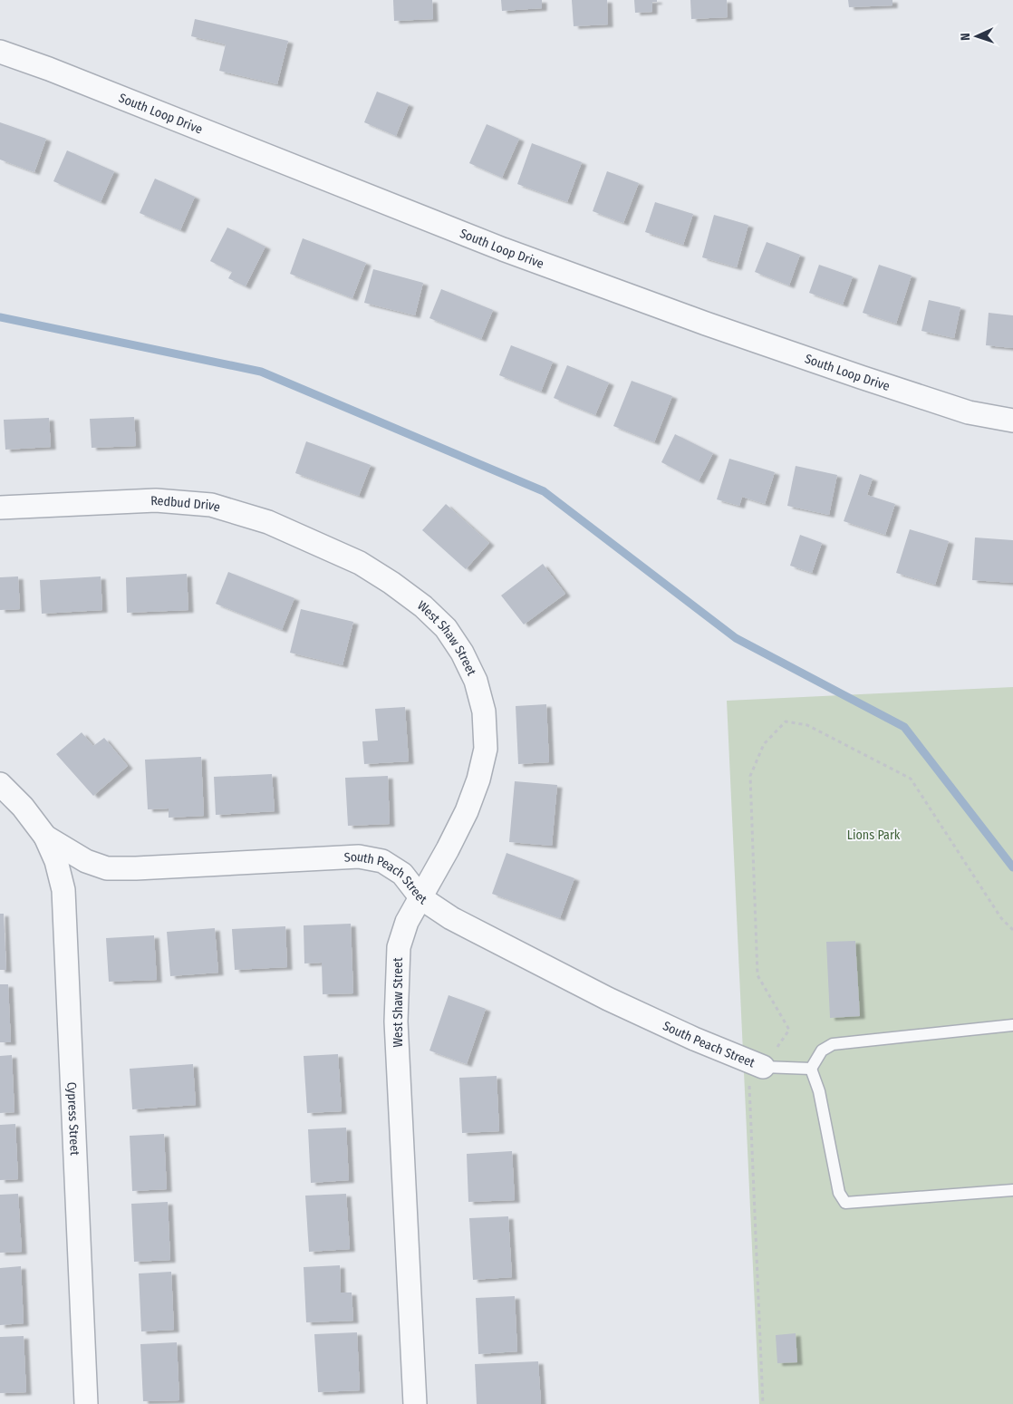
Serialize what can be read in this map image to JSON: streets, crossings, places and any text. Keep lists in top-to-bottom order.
{
  "streets": {
    "street": [
      "South Loop Drive",
      "Redbud Drive",
      "West Shaw Street",
      "South Peach Street",
      "Cypress Street"
    ]
  },
  "crossings": [
    ["Redbud Drive", "West Shaw Street"],
    ["West Shaw Street", "South Peach Street"],
    ["South Peach Street", "Cypress Street"]
  ],
  "parks": ["Lions Park"],
  "north": "left"
}
